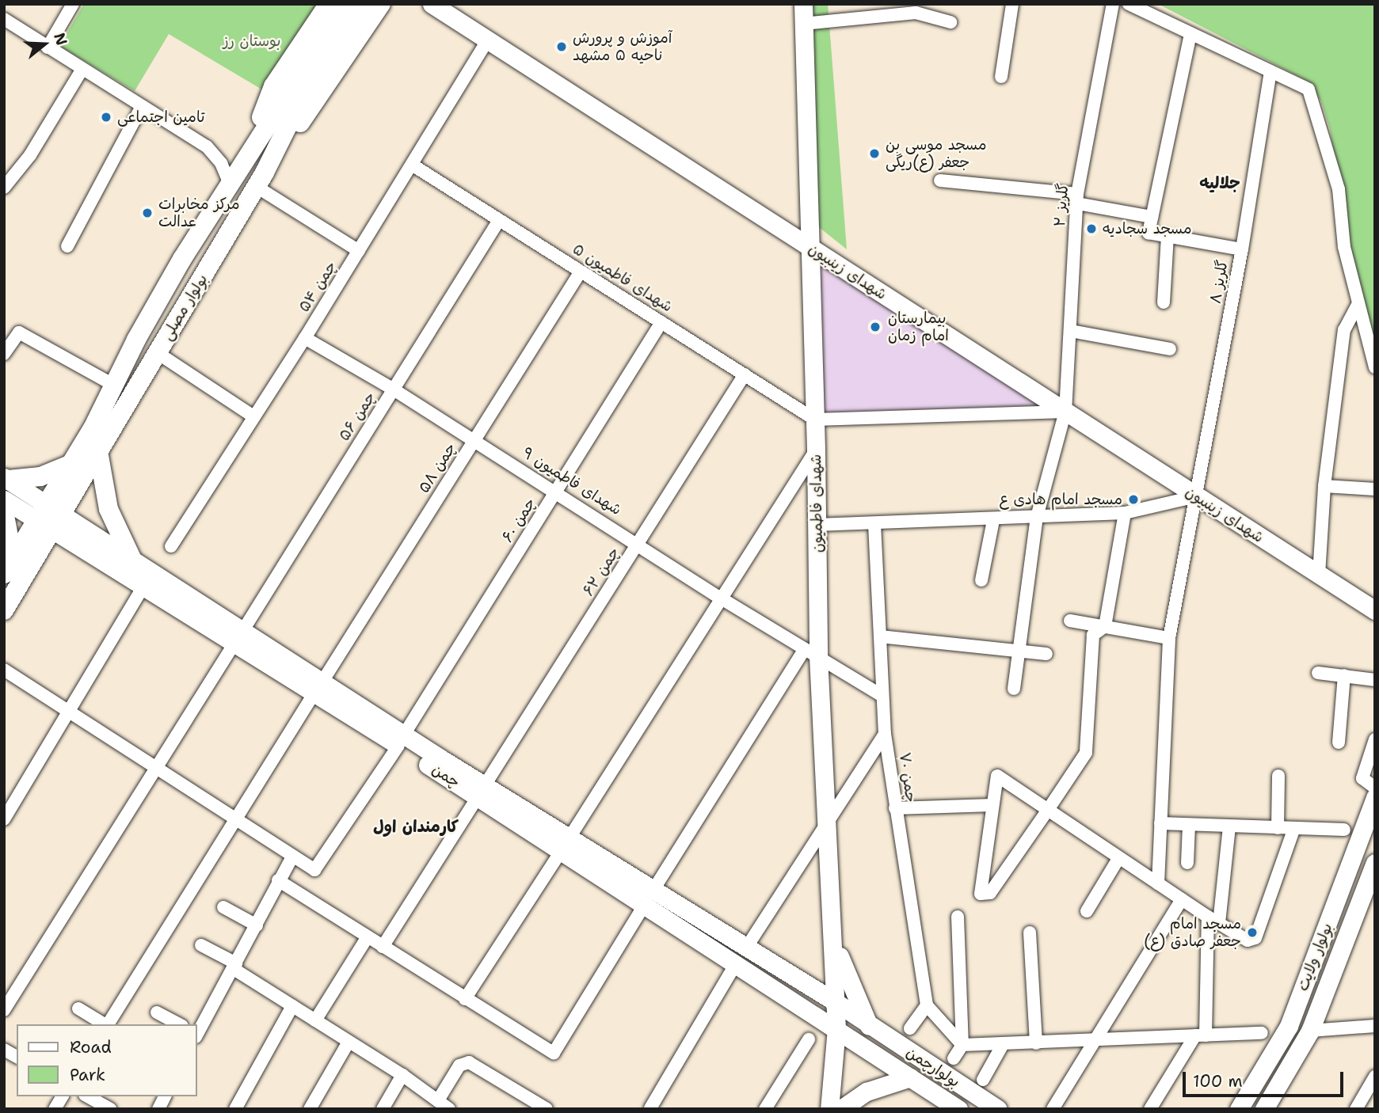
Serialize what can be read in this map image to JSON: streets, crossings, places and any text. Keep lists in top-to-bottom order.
{
  "streets": {
    "main road": [
      "شهدای زینبیون",
      "بولوار مصلی",
      "شهدای فاطمیون",
      "چمن",
      "بولوار ولایت",
      "بولوارچمن"
    ],
    "street": [
      "گلریز ۲",
      "شهدای فاطمیون ۵",
      "گلریز ۸",
      "چمن ۵۴",
      "چمن ۵۶",
      "چمن ۵۸",
      "شهدای فاطمیون ۹",
      "چمن ۶۰",
      "چمن ۶۲",
      "چمن ۷۰"
    ]
  },
  "crossings": [
    ["گلریز ۲", "شهدای زینبیون"],
    ["شهدای زینبیون", "گلریز ۸"],
    ["شهدای زینبیون", "چمن ۵۴"],
    ["شهدای زینبیون", "شهدای فاطمیون"],
    ["شهدای فاطمیون ۵", "چمن ۵۴"],
    ["شهدای فاطمیون ۵", "چمن ۵۶"],
    ["شهدای فاطمیون ۵", "چمن ۵۸"],
    ["شهدای فاطمیون ۵", "شهدای فاطمیون"],
    ["شهدای فاطمیون ۵", "چمن ۶۰"],
    ["شهدای فاطمیون ۵", "چمن ۶۲"],
    ["چمن ۵۴", "شهدای فاطمیون ۹"],
    ["بولوار مصلی", "چمن"],
    ["چمن ۵۶", "شهدای فاطمیون ۹"],
    ["چمن ۵۶", "چمن"],
    ["چمن ۵۸", "شهدای فاطمیون ۹"],
    ["چمن ۵۸", "چمن"],
    ["شهدای فاطمیون ۹", "شهدای فاطمیون"],
    ["شهدای فاطمیون ۹", "چمن ۶۰"],
    ["شهدای فاطمیون ۹", "چمن ۶۲"],
    ["شهدای فاطمیون ۹", "چمن ۷۰"],
    ["شهدای فاطمیون", "چمن"],
    ["شهدای فاطمیون", "بولوارچمن"],
    ["چمن ۶۰", "چمن"],
    ["چمن ۶۲", "چمن"],
    ["چمن", "بولوارچمن"]
  ],
  "districts": ["جلالیه", "کارمندان اول"],
  "parks": ["بوستان رز"],
  "places": [
    "آموزش و پرورش ناحیه ۵ مشهد",
    "تامین اجتماعی",
    "مسجد موسی بن جعفر (ع)ریگی",
    "مرکز مخابرات عدالت",
    "مسجد سجادیه",
    "بیمارستان امام زمان",
    "مسجد امام هادی ع",
    "مسجد امام جعفر صادق (ع)"
  ],
  "legend": ["Road", "Park"],
  "scale_bar": "100 m",
  "north": "right"
}
